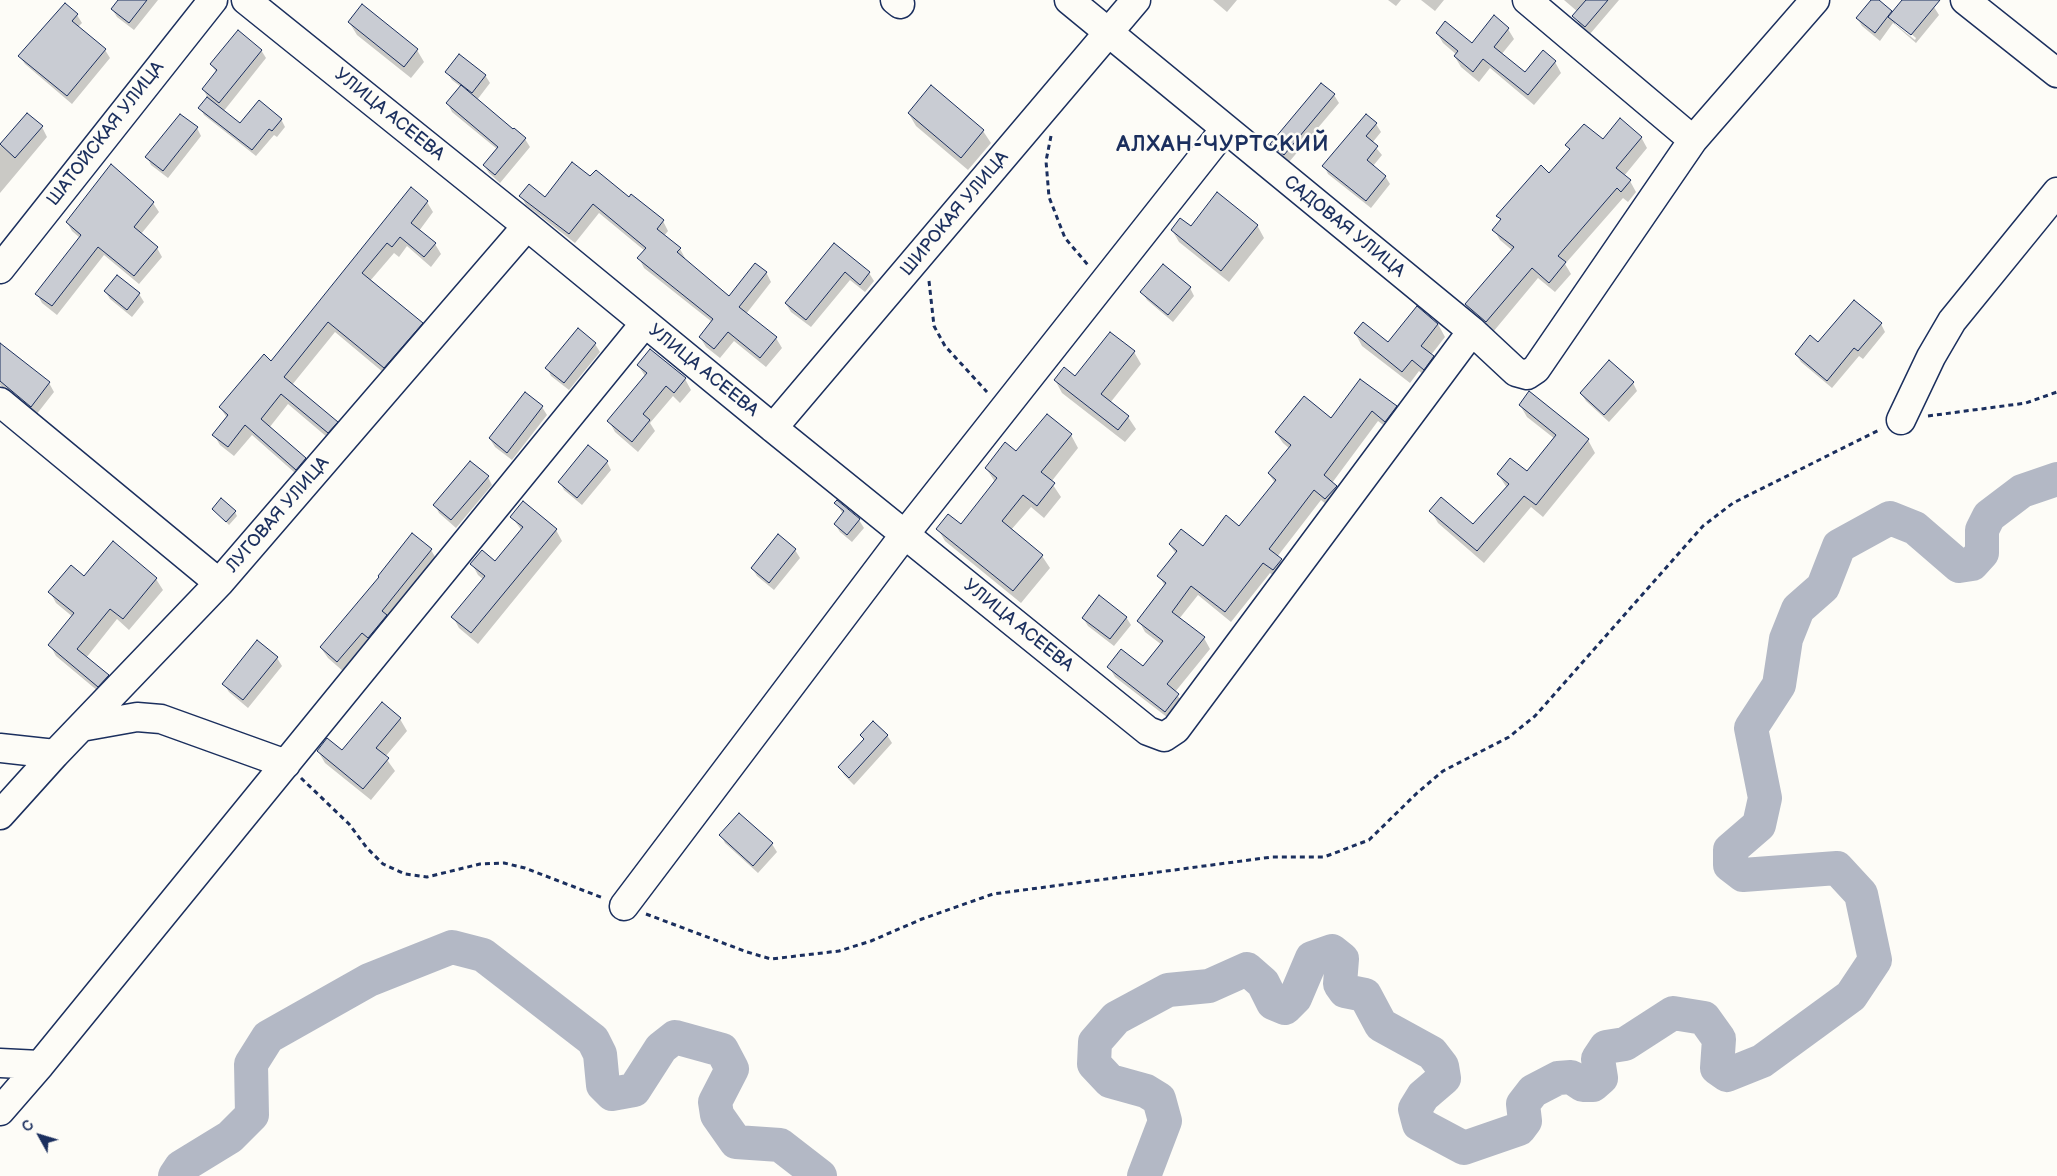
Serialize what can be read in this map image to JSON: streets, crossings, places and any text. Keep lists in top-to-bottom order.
{
  "streets": {
    "street": [
      "УЛИЦА АСЕЕВА",
      "ШАТОЙСКАЯ УЛИЦА",
      "ШИРОКАЯ УЛИЦА",
      "САДОВАЯ УЛИЦА",
      "ЛУГОВАЯ УЛИЦА"
    ]
  },
  "crossings": [
    ["УЛИЦА АСЕЕВА", "ШИРОКАЯ УЛИЦА"],
    ["УЛИЦА АСЕЕВА", "САДОВАЯ УЛИЦА"],
    ["УЛИЦА АСЕЕВА", "ЛУГОВАЯ УЛИЦА"],
    ["ШИРОКАЯ УЛИЦА", "САДОВАЯ УЛИЦА"]
  ],
  "districts": ["АЛХАН-ЧУРТСКИЙ"],
  "north": "top left"
}
